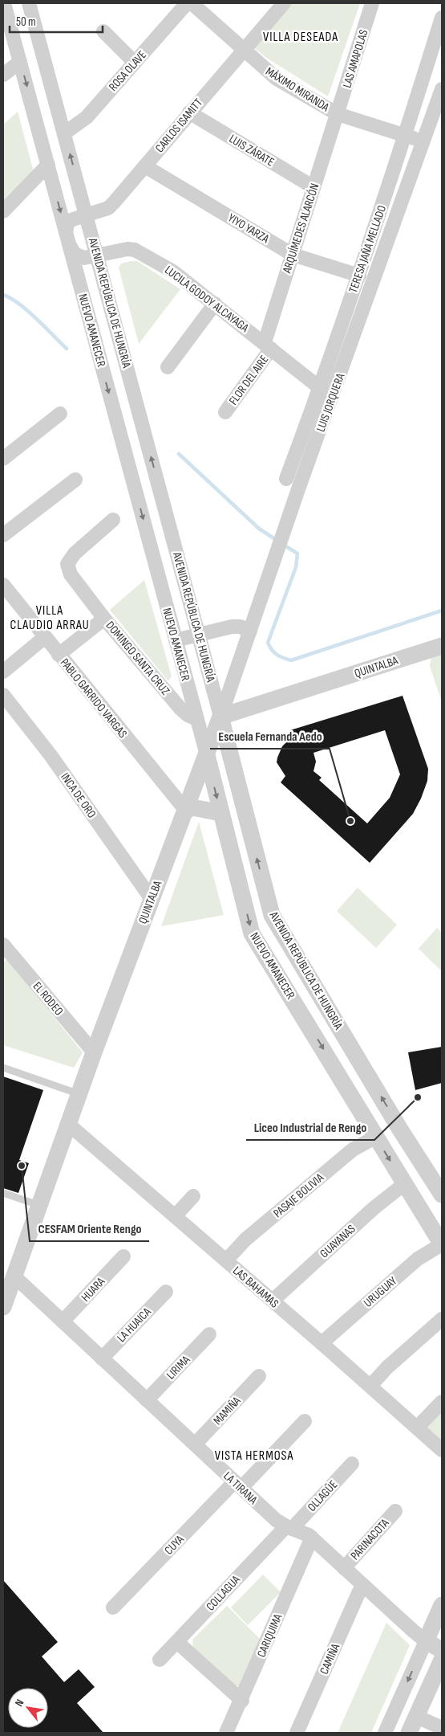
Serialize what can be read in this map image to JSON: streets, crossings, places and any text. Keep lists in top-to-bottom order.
{
  "streets": {
    "street": [
      "LAS AMAPOLAS",
      "ROSA OLAVE",
      "MÁXIMO MIRANDA",
      "CARLOS ISAMITT",
      "LUIS ZÁRATE",
      "YIYO YARZA",
      "ARQUÍMEDES ALARCÓN",
      "TERESA JAÑA MELLADO",
      "LUCILA GODOY ALCAYAGA",
      "AVENIDA REPÚBLICA DE HUNGRÍA",
      "NUEVO AMANECER",
      "FLOR DEL AIRE",
      "LUIS JORQUERA",
      "DOMINGO SANTA CRUZ",
      "QUINTALBA",
      "PABLO GARRIDO VARGAS",
      "INCA DE ORO",
      "EL RODEO",
      "PASAJE BOLIVIA",
      "GUAYANAS",
      "LAS BAHAMAS",
      "HUARA",
      "URUGUAY",
      "LA HUAICA",
      "LIRIMA",
      "MAMIÑA",
      "LA TIRANA",
      "OLLAGÜE",
      "PARINACOTA",
      "CUYA",
      "COLLAGUA",
      "CARIQUIMA",
      "CAMIÑA"
    ]
  },
  "crossings": [
    ["LAS AMAPOLAS", "MÁXIMO MIRANDA"],
    ["LAS AMAPOLAS", "ARQUÍMEDES ALARCÓN"],
    ["ROSA OLAVE", "AVENIDA REPÚBLICA DE HUNGRÍA"],
    ["MÁXIMO MIRANDA", "CARLOS ISAMITT"],
    ["MÁXIMO MIRANDA", "ARQUÍMEDES ALARCÓN"],
    ["MÁXIMO MIRANDA", "TERESA JAÑA MELLADO"],
    ["MÁXIMO MIRANDA", "LUIS JORQUERA"],
    ["CARLOS ISAMITT", "LUIS ZÁRATE"],
    ["CARLOS ISAMITT", "YIYO YARZA"],
    ["CARLOS ISAMITT", "AVENIDA REPÚBLICA DE HUNGRÍA"],
    ["CARLOS ISAMITT", "NUEVO AMANECER"],
    ["LUIS ZÁRATE", "ARQUÍMEDES ALARCÓN"],
    ["YIYO YARZA", "ARQUÍMEDES ALARCÓN"],
    ["YIYO YARZA", "TERESA JAÑA MELLADO"],
    ["ARQUÍMEDES ALARCÓN", "LUCILA GODOY ALCAYAGA"],
    ["ARQUÍMEDES ALARCÓN", "FLOR DEL AIRE"],
    ["TERESA JAÑA MELLADO", "LUCILA GODOY ALCAYAGA"],
    ["LUCILA GODOY ALCAYAGA", "AVENIDA REPÚBLICA DE HUNGRÍA"],
    ["LUCILA GODOY ALCAYAGA", "NUEVO AMANECER"],
    ["LUCILA GODOY ALCAYAGA", "FLOR DEL AIRE"],
    ["LUCILA GODOY ALCAYAGA", "LUIS JORQUERA"],
    ["AVENIDA REPÚBLICA DE HUNGRÍA", "LUIS JORQUERA"],
    ["AVENIDA REPÚBLICA DE HUNGRÍA", "QUINTALBA"],
    ["NUEVO AMANECER", "DOMINGO SANTA CRUZ"],
    ["NUEVO AMANECER", "QUINTALBA"],
    ["NUEVO AMANECER", "PASAJE BOLIVIA"],
    ["NUEVO AMANECER", "GUAYANAS"],
    ["NUEVO AMANECER", "URUGUAY"],
    ["LUIS JORQUERA", "QUINTALBA"],
    ["QUINTALBA", "PABLO GARRIDO VARGAS"],
    ["QUINTALBA", "INCA DE ORO"],
    ["QUINTALBA", "EL RODEO"],
    ["QUINTALBA", "LAS BAHAMAS"],
    ["QUINTALBA", "LA TIRANA"],
    ["PASAJE BOLIVIA", "LAS BAHAMAS"],
    ["GUAYANAS", "LAS BAHAMAS"],
    ["LAS BAHAMAS", "URUGUAY"],
    ["HUARA", "LA TIRANA"],
    ["LA HUAICA", "LA TIRANA"],
    ["LIRIMA", "LA TIRANA"],
    ["MAMIÑA", "LA TIRANA"],
    ["LA TIRANA", "OLLAGÜE"],
    ["LA TIRANA", "PARINACOTA"],
    ["LA TIRANA", "CUYA"],
    ["LA TIRANA", "COLLAGUA"],
    ["LA TIRANA", "CARIQUIMA"],
    ["LA TIRANA", "CAMIÑA"],
    ["OLLAGÜE", "COLLAGUA"]
  ],
  "one_way": ["AVENIDA REPÚBLICA DE HUNGRÍA", "NUEVO AMANECER"],
  "districts": ["VILLA DESEADA", "VILLA CLAUDIO ARRAU", "VISTA HERMOSA"],
  "places": ["Escuela Fernanda Aedo", "Liceo Industrial de Rengo", "CESFAM Oriente Rengo"],
  "scale_bar": "50 m",
  "north": "top left"
}
